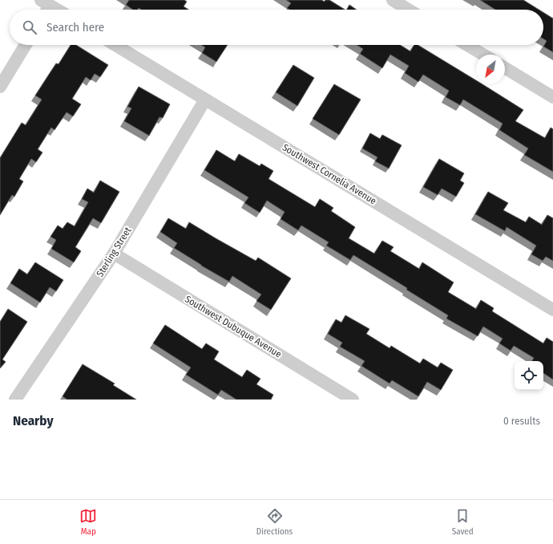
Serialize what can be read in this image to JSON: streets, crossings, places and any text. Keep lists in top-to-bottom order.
{
  "streets": {
    "street": ["Southwest Cornelia Avenue", "Sterling Street", "Southwest Dubuque Avenue"]
  },
  "crossings": [
    ["Southwest Cornelia Avenue", "Sterling Street"],
    ["Sterling Street", "Southwest Dubuque Avenue"]
  ],
  "north": "bottom left",
  "page": {
    "search": "Search here",
    "heading": ["Nearby", "0 results"],
    "nav": ["Map", "Directions", "Saved"]
  }
}
